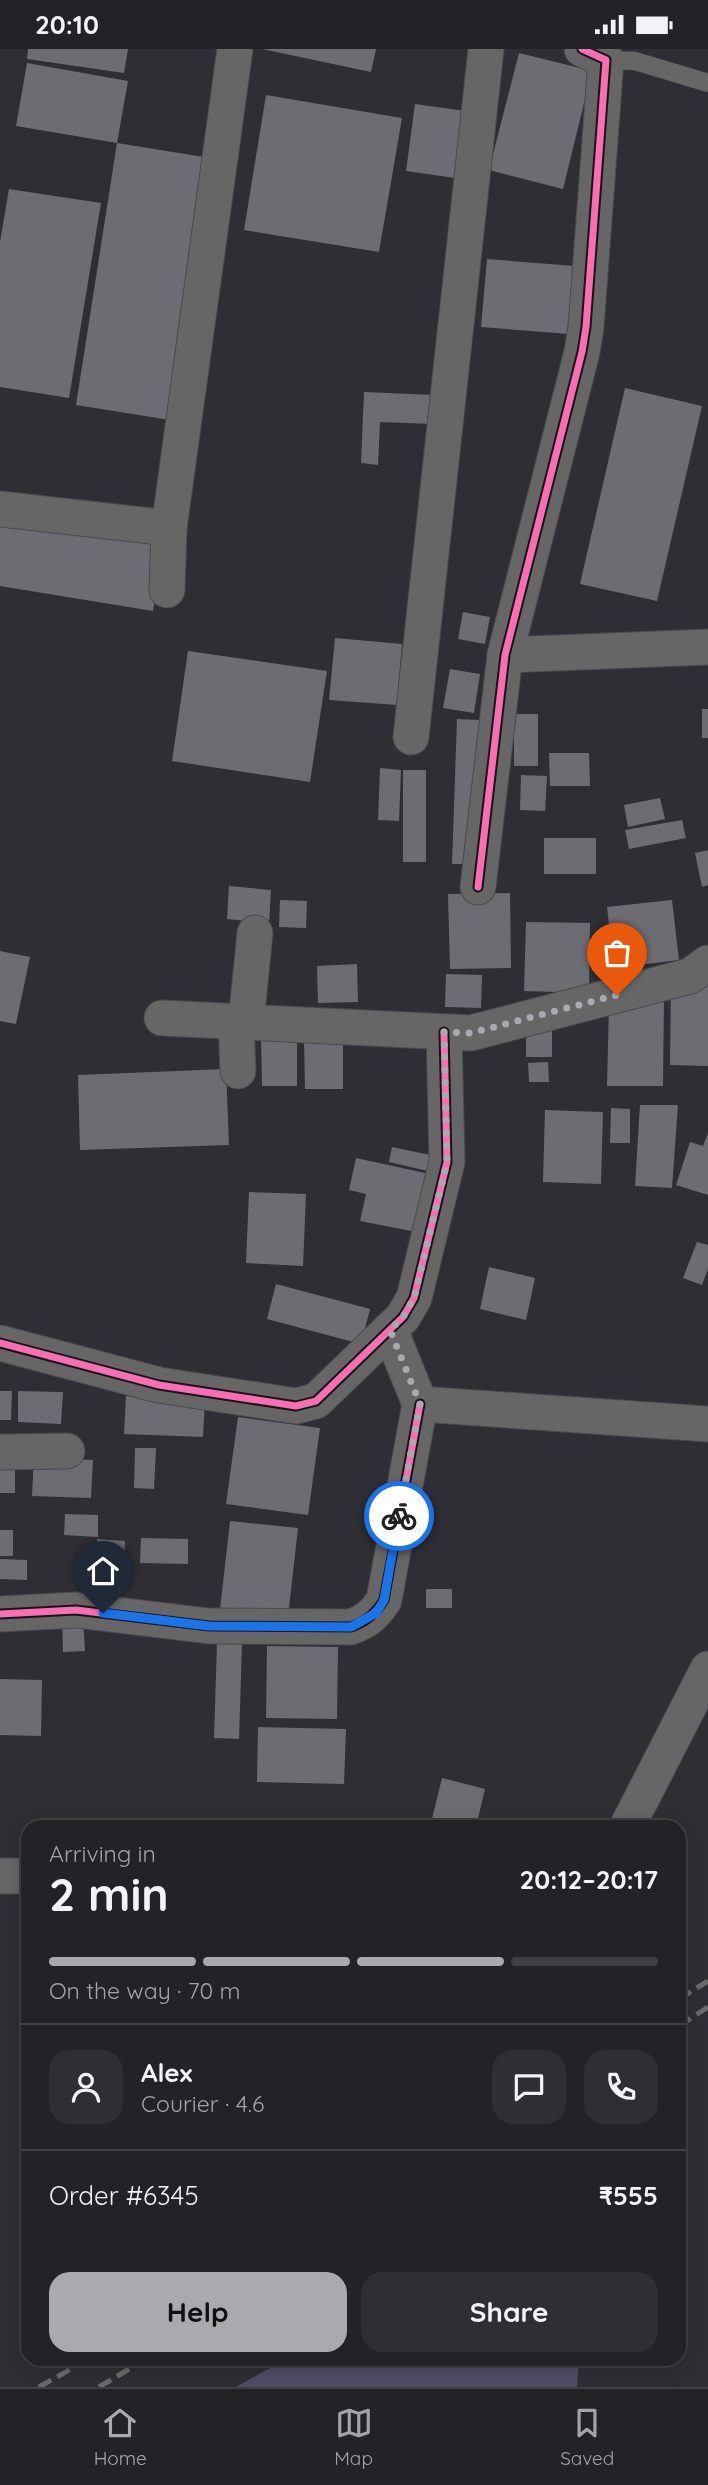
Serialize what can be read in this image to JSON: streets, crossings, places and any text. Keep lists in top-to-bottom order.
{
  "page": {
    "status": "20:10",
    "heading": ["2 min", "Arriving in", "20:12–20:17"],
    "panel": [
      "Alex",
      "Courier · 4.6",
      "Order #6345",
      "₹555"
    ],
    "bar": "On the way · 70 m",
    "buttons": ["Help", "Share"],
    "tabs": ["Home", "Map", "Saved"]
  }
}
